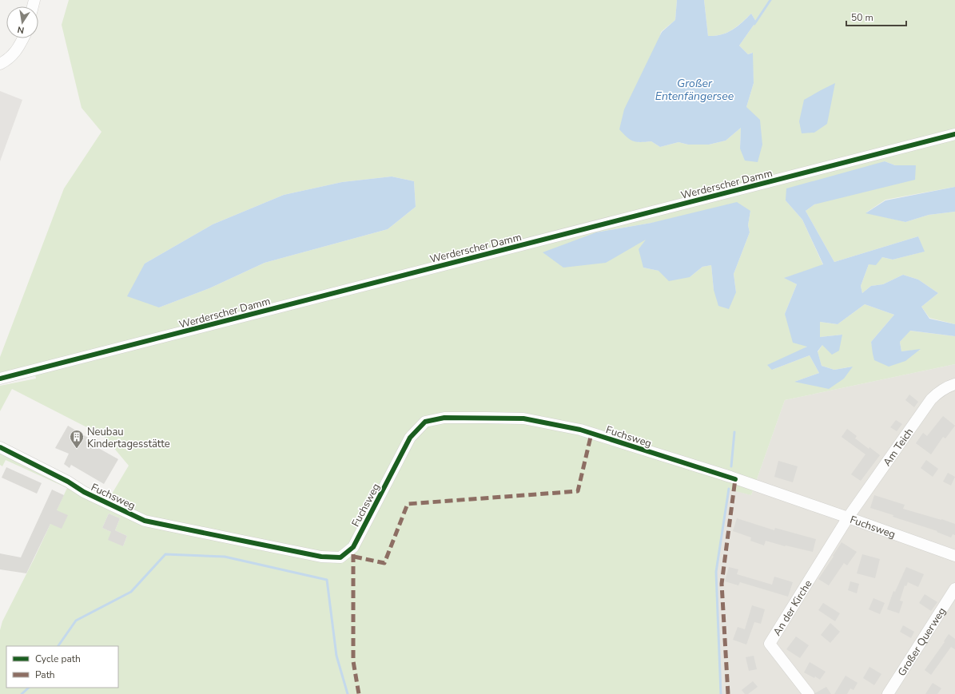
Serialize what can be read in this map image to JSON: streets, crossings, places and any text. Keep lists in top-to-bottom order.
{
  "streets": {
    "street": [
      "Werderscher Damm",
      "Fuchsweg",
      "Am Teich",
      "An der Kirche",
      "Großer Querweg"
    ]
  },
  "crossings": [
    ["Fuchsweg", "Am Teich"],
    ["Fuchsweg", "An der Kirche"],
    ["Am Teich", "An der Kirche"]
  ],
  "water": ["Großer Entenfängersee"],
  "places": {
    "building": ["Neubau Kindertagesstätte"]
  },
  "legend": ["Cycle path", "Path"],
  "scale_bar": "50 m",
  "north": "bottom"
}
